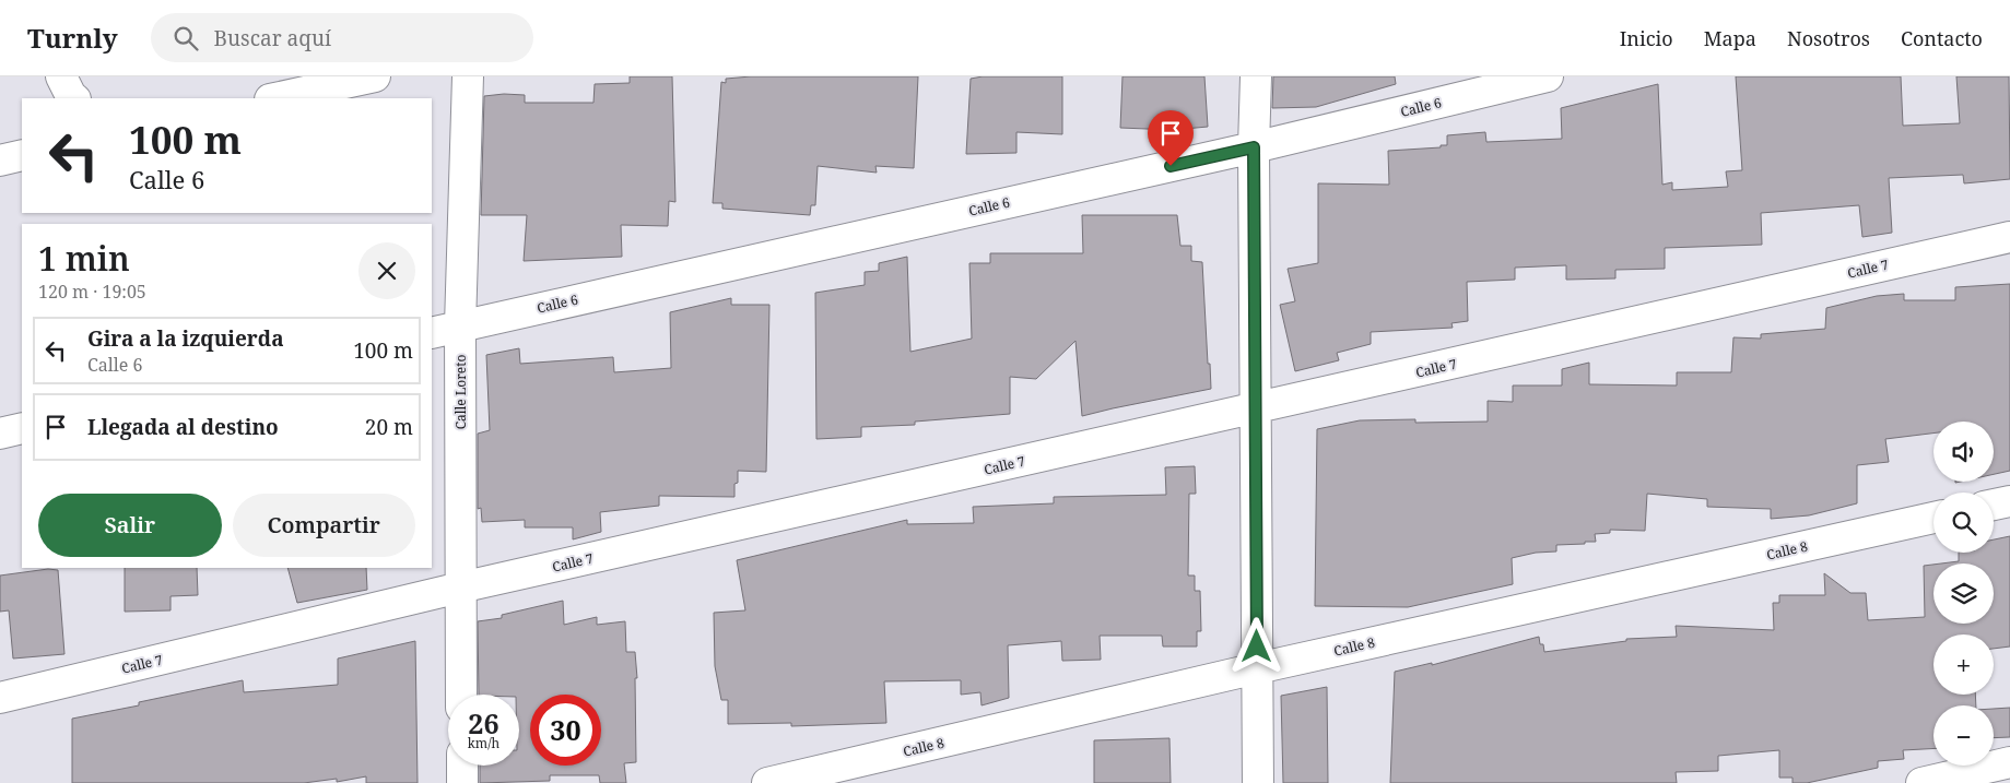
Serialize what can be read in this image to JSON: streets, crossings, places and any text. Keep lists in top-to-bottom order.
{
  "streets": {
    "street": [
      "Calle 6",
      "Calle 7",
      "Calle Loreto",
      "Calle 8"
    ]
  },
  "crossings": [
    ["Calle 6", "Calle Loreto"],
    ["Calle 7", "Calle Loreto"]
  ],
  "page": {
    "header": "Turnly",
    "search": "Buscar aquí",
    "nav": [
      "Inicio",
      "Mapa",
      "Nosotros",
      "Contacto"
    ],
    "turn": ["100 m", "Calle 6"],
    "heading": ["1 min", "120 m · 19:05"],
    "list": [
      {
        "name": "Gira a la izquierda",
        "note": "Calle 6",
        "value": "100 m"
      },
      {
        "name": "Llegada al destino",
        "value": "20 m"
      }
    ],
    "map_buttons": ["+", "−"],
    "buttons": ["Salir", "Compartir"],
    "speed": "26 km/h",
    "limit": "30"
  }
}
